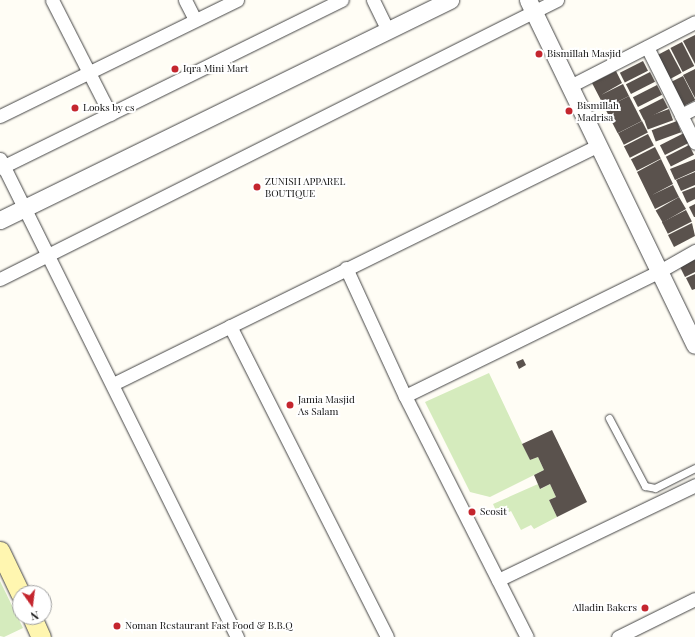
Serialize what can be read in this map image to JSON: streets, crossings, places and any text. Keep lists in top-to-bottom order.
{
  "places": [
    "Bismillah Masjid",
    "Iqra Mini Mart",
    "Looks by es",
    "Bismillah Madrisa",
    "ZUNISH APPAREL BOUTIQUE",
    "Jamia Masjid As Salam",
    "Scosit",
    "Alladin Bakers",
    "Noman Restaurant Fast Food & B.B.Q"
  ],
  "north": "bottom"
}
